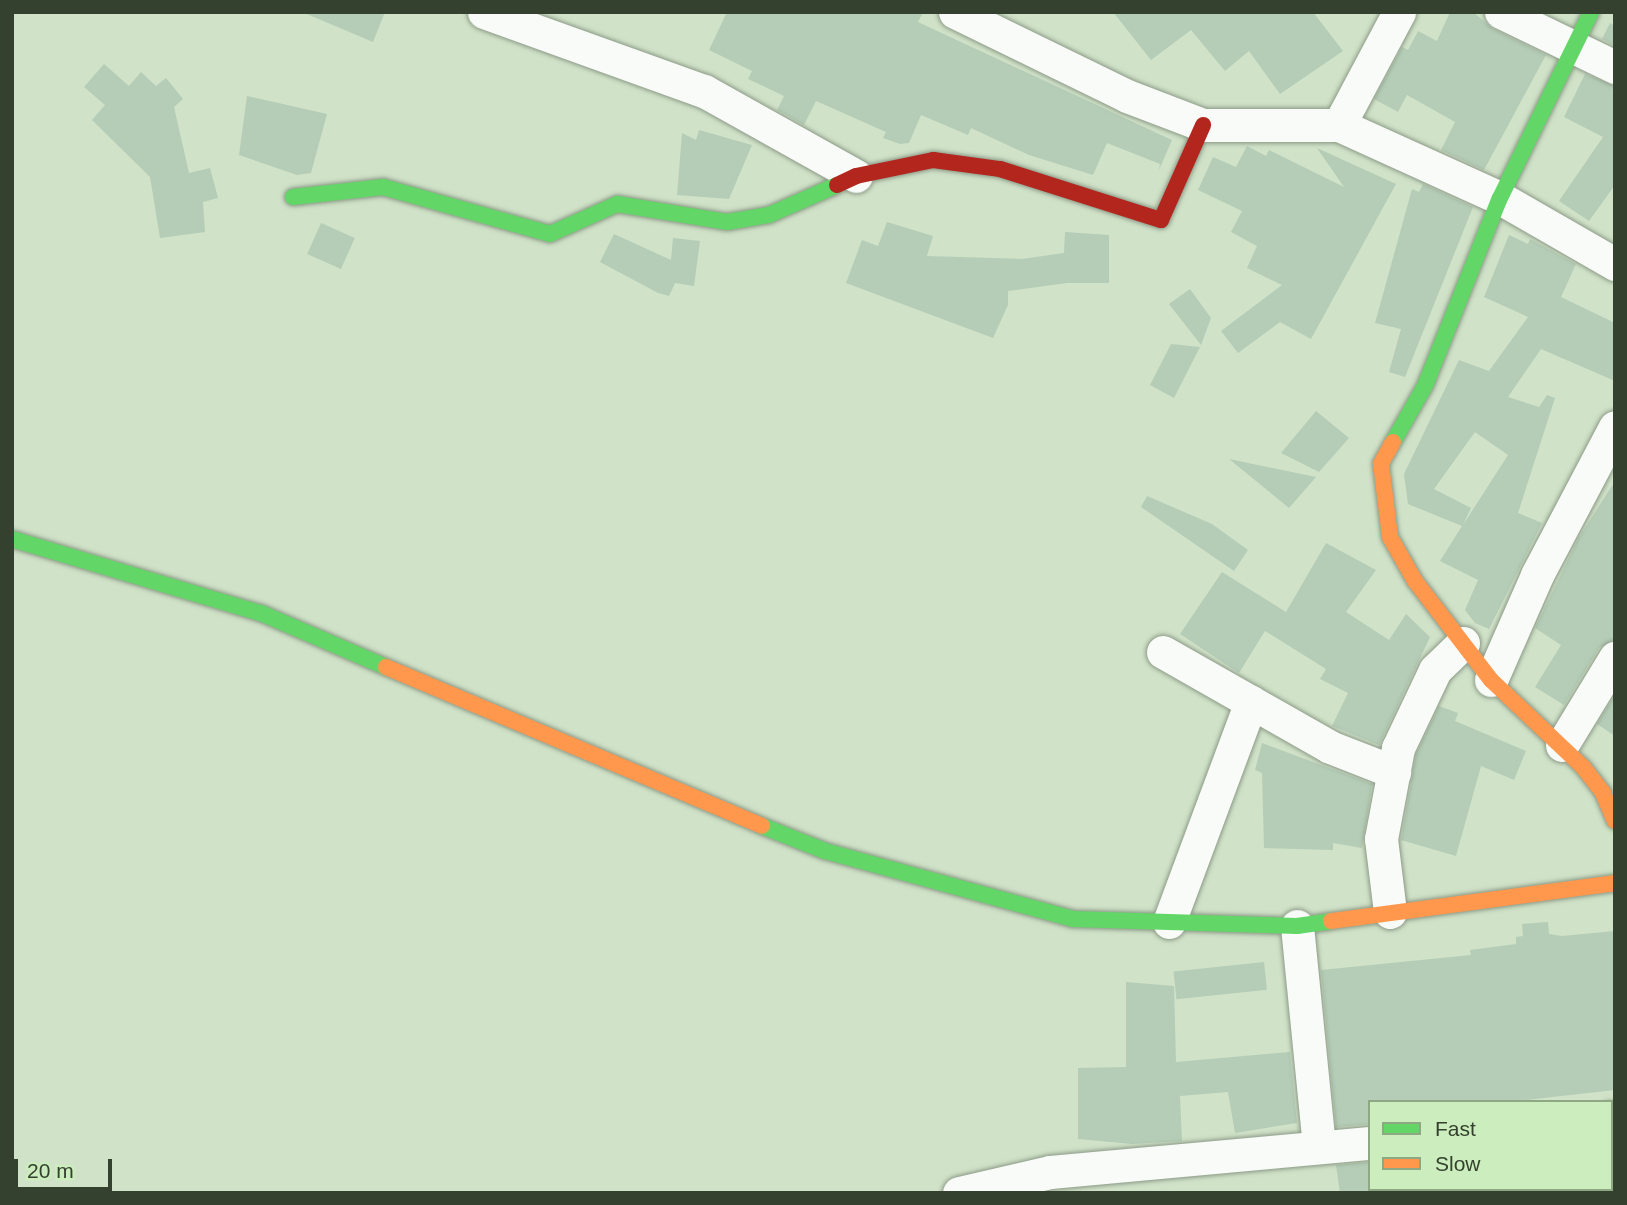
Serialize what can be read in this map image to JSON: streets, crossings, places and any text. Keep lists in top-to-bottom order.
{
  "legend": ["Fast", "Slow"],
  "scale_bar": "20 m"
}
